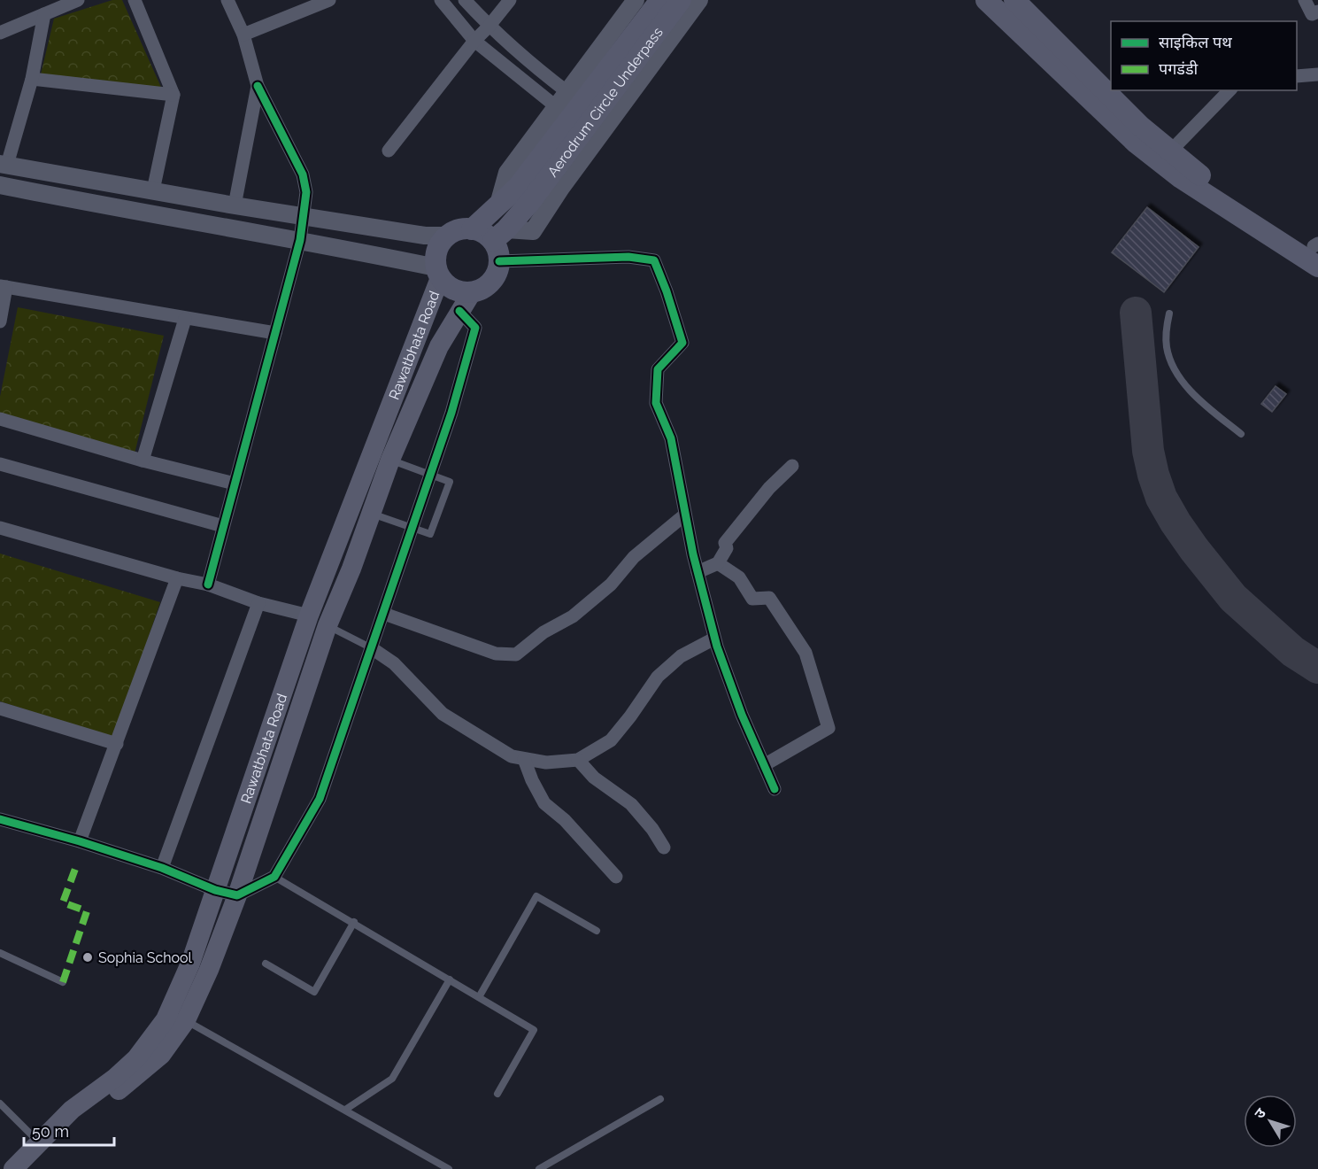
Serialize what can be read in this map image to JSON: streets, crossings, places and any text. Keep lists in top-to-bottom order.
{
  "streets": {
    "main road": ["Aerodrum Circle Underpass", "Rawatbhata Road"]
  },
  "places": ["Sophia School"],
  "legend": ["साइकिल पथ", "पगडंडी"],
  "scale_bar": "50 m",
  "north": "top left"
}
